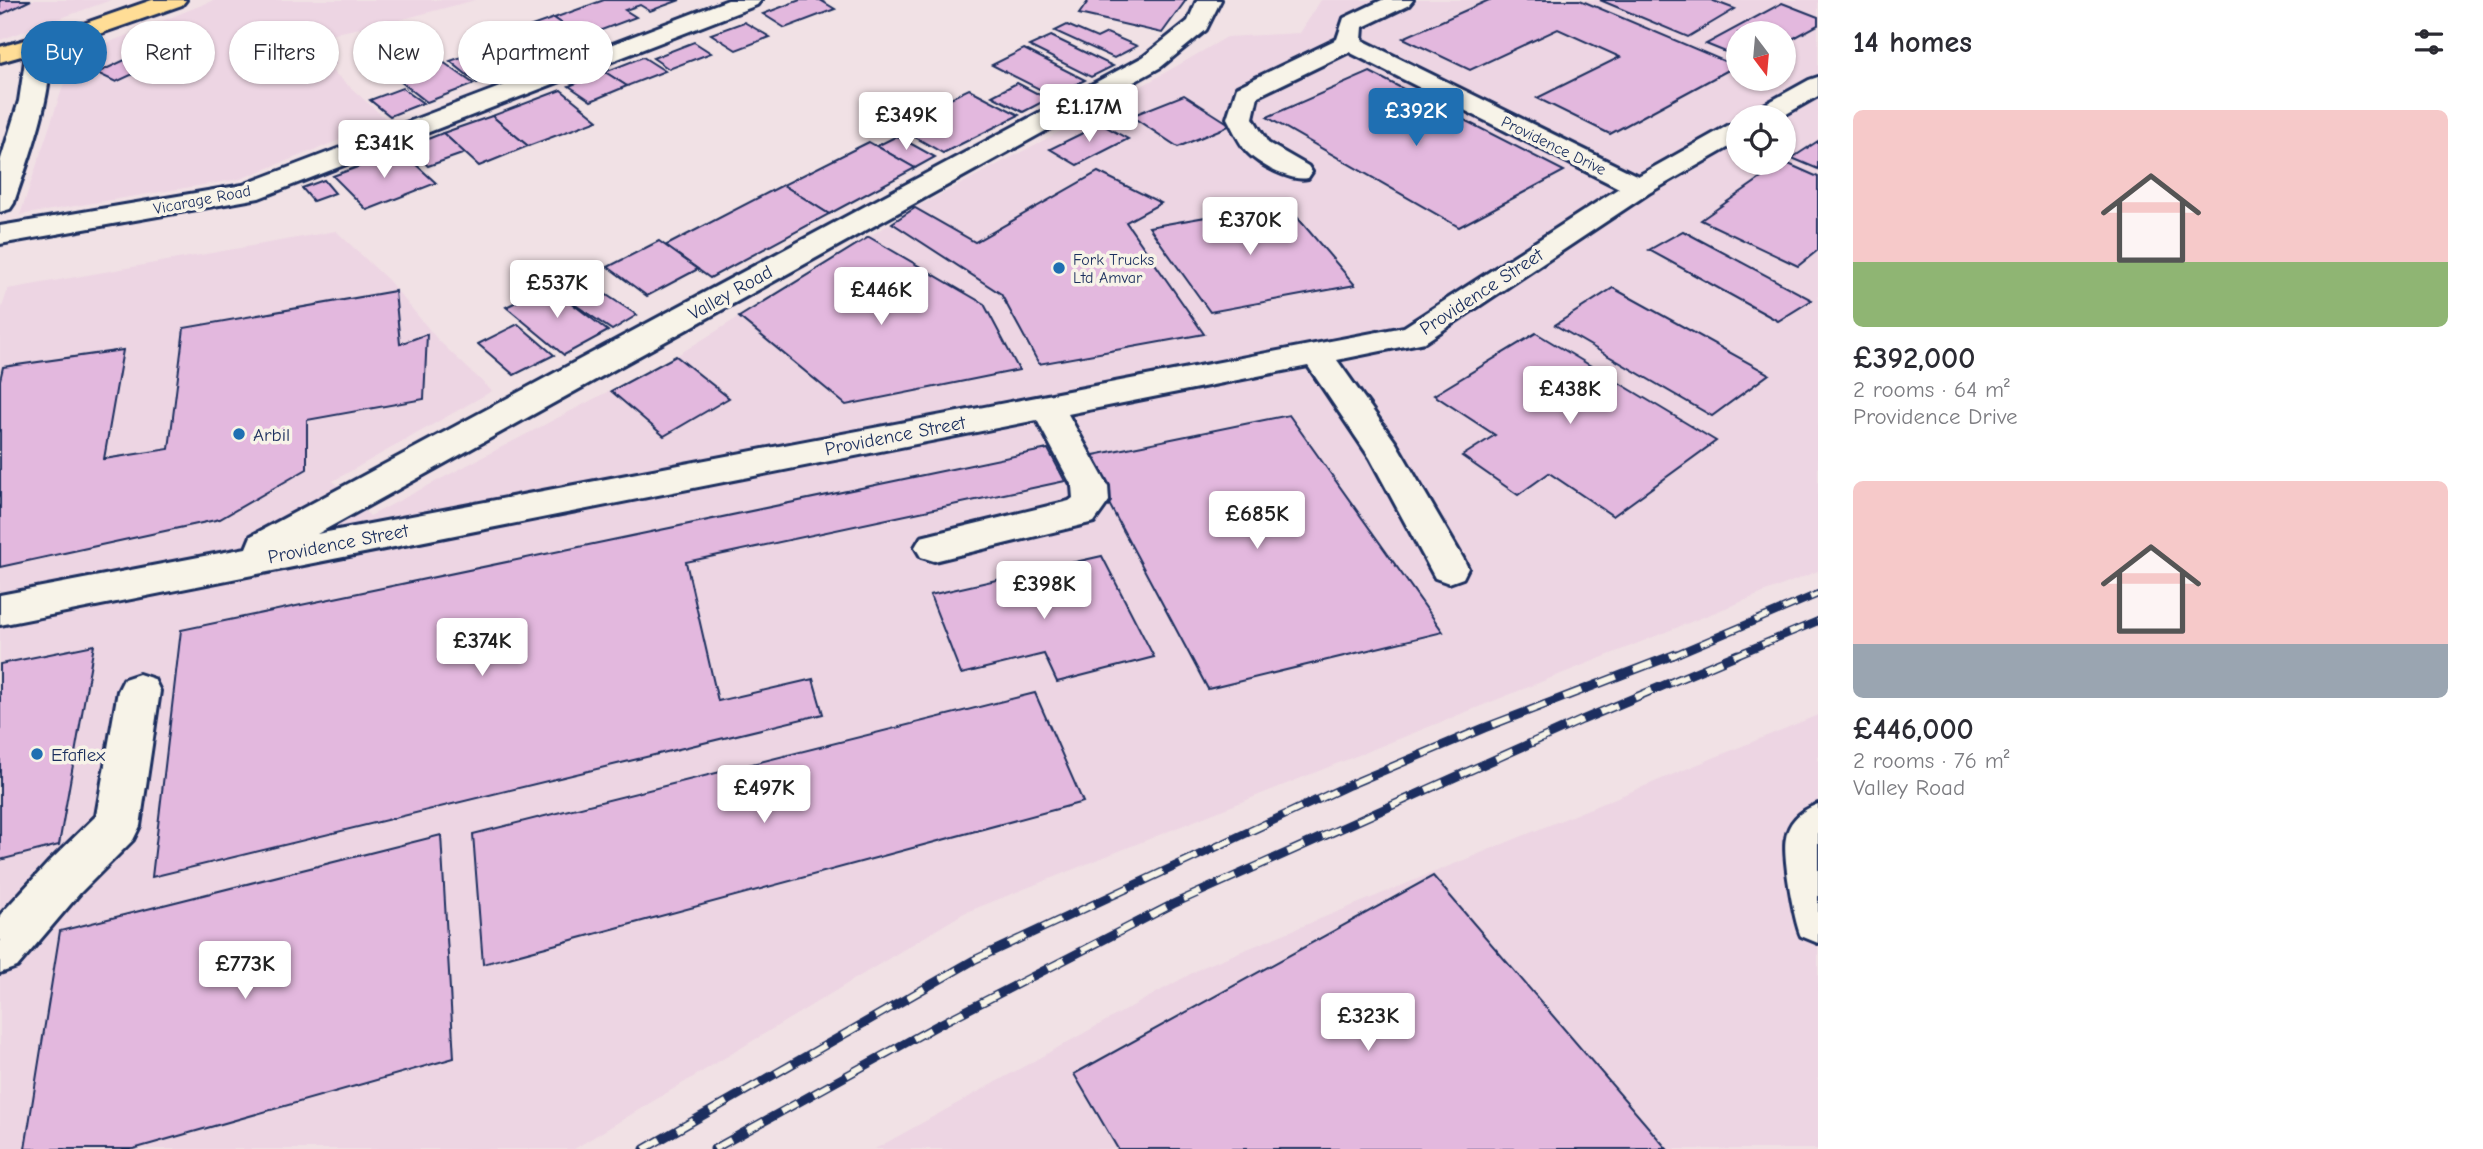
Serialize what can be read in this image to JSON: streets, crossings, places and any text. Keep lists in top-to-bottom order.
{
  "streets": {
    "street": [
      "Providence Drive",
      "Vicarage Road",
      "Providence Street",
      "Valley Road"
    ]
  },
  "crossings": [
    ["Providence Drive", "Providence Street"],
    ["Providence Street", "Valley Road"]
  ],
  "places": ["Fork Trucks Ltd Amvar", "Arbil", "Efaflex"],
  "north": "bottom",
  "page": {
    "heading": "14 homes",
    "chip": [
      "Buy",
      "Rent",
      "Filters",
      "New",
      "Apartment"
    ],
    "price": [
      "£1.17M",
      "£392K",
      "£349K",
      "£341K",
      "£370K",
      "£537K",
      "£446K",
      "£438K",
      "£685K",
      "£398K",
      "£374K",
      "£497K",
      "£773K",
      "£323K"
    ],
    "list": [
      {
        "name": "£392,000",
        "note": "2 rooms · 64 m² · Providence Drive"
      },
      {
        "name": "£446,000",
        "note": "2 rooms · 76 m² · Valley Road"
      }
    ]
  }
}
